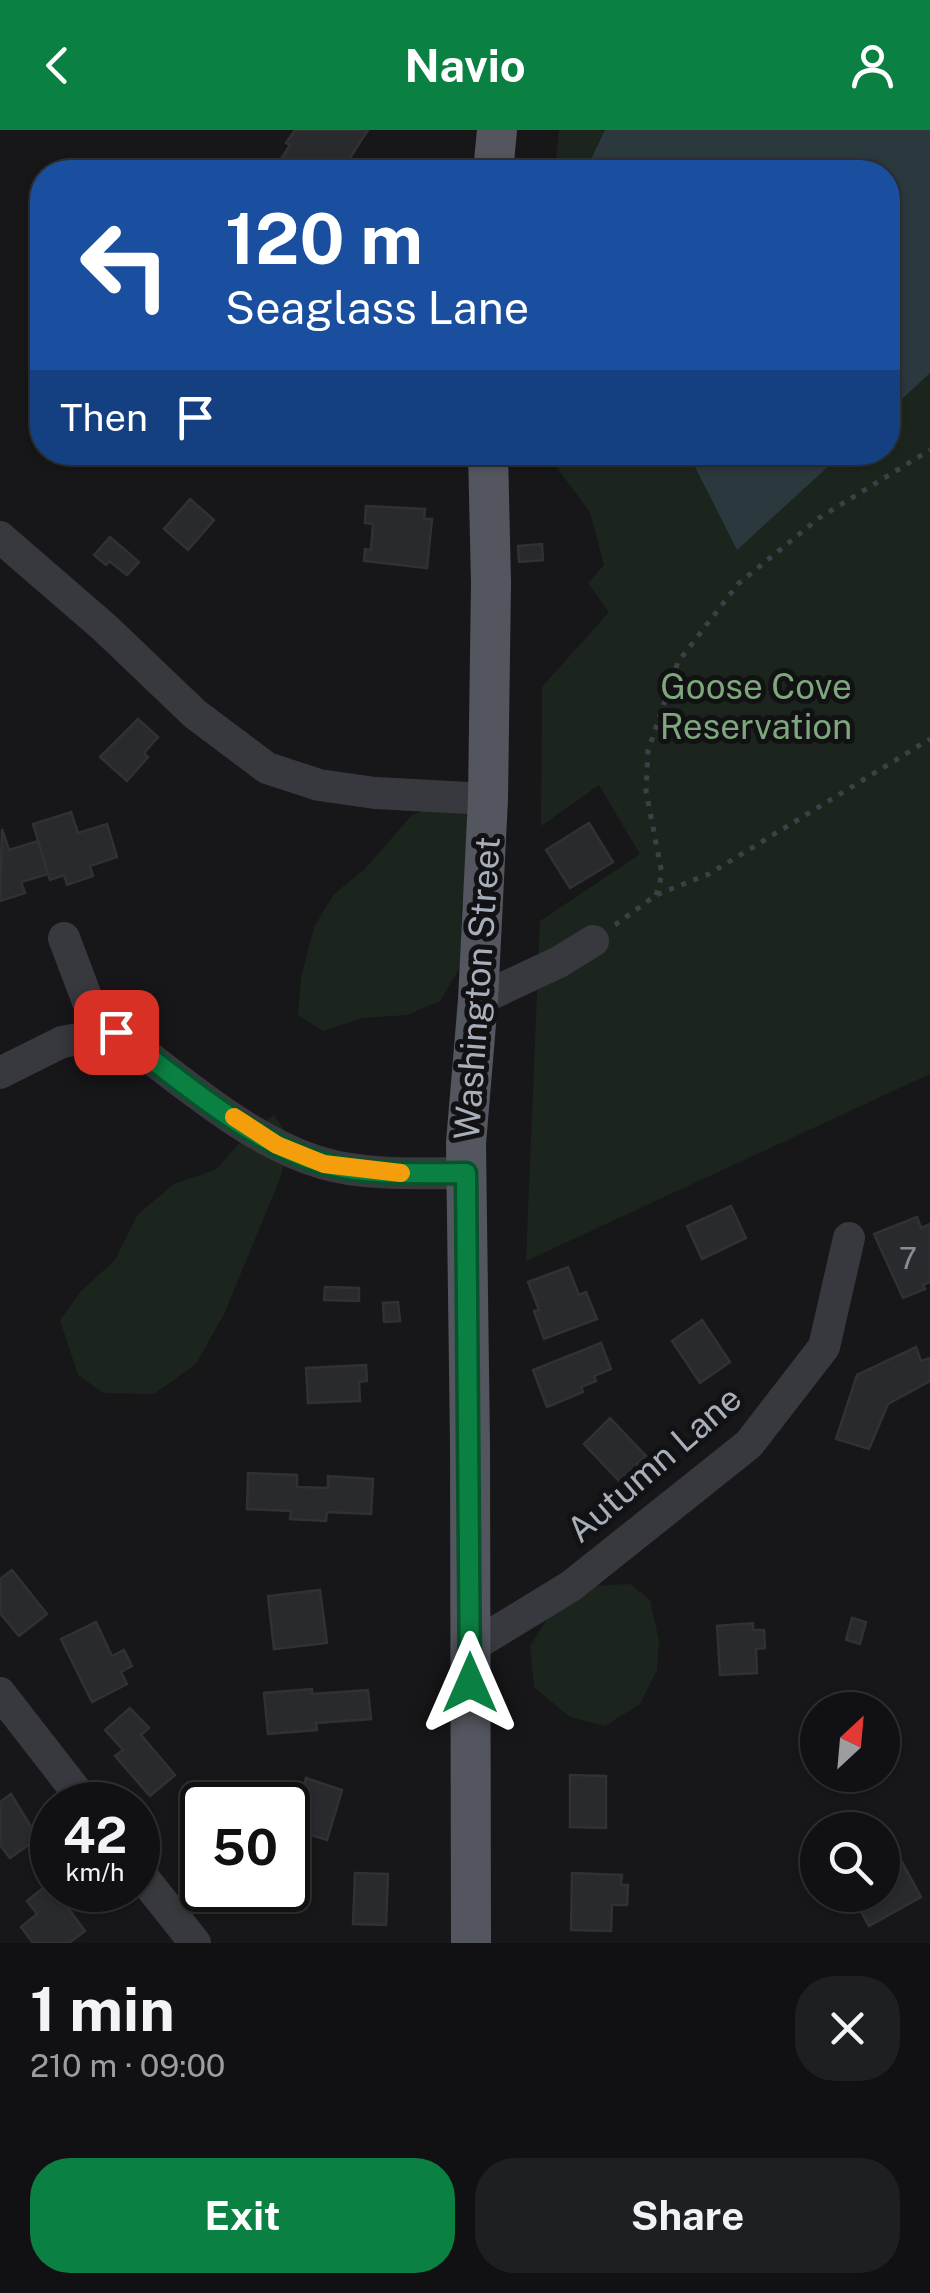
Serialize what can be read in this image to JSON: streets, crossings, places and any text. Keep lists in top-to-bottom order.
{
  "streets": {
    "main road": ["Washington Street"],
    "street": ["Autumn Lane"]
  },
  "crossings": [
    ["Washington Street", "Autumn Lane"]
  ],
  "parks": ["Goose Cove Reservation"],
  "house_numbers": ["7"],
  "north": "top right",
  "page": {
    "header": "Navio",
    "turn": ["120 m", "Seaglass Lane"],
    "then": "Then",
    "speed": "42 km/h",
    "limit": "50",
    "heading": ["1 min", "210 m · 09:00"],
    "buttons": ["Exit", "Share"]
  }
}
